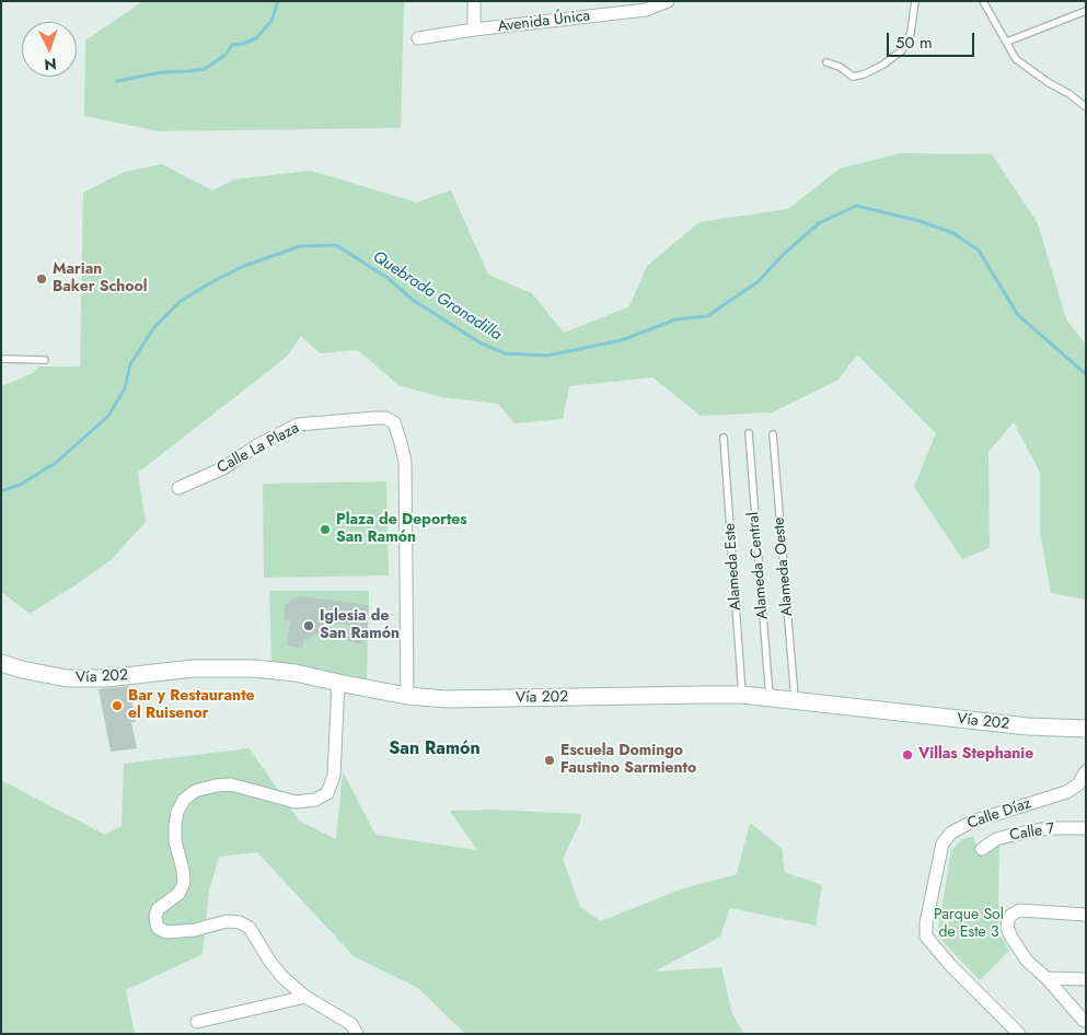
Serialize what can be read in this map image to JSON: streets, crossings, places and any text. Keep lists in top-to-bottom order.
{
  "streets": {
    "main road": ["Vía 202"],
    "street": [
      "Avenida Única",
      "Calle La Plaza",
      "Calle Díaz",
      "Calle 7"
    ],
    "lane": ["Alameda Central", "Alameda Este", "Alameda Oeste"]
  },
  "crossings": [
    ["Calle La Plaza", "Vía 202"],
    ["Alameda Central", "Vía 202"],
    ["Alameda Este", "Vía 202"],
    ["Alameda Oeste", "Vía 202"]
  ],
  "districts": ["San Ramón"],
  "water": ["Quebrada Granadilla"],
  "parks": ["Parque Sol de Este 3"],
  "places": [
    "Marian Baker School",
    "Plaza de Deportes San Ramón",
    "Iglesia de San Ramón",
    "Bar y Restaurante el Ruisenor",
    "Villas Stephanie",
    "Escuela Domingo Faustino Sarmiento"
  ],
  "scale_bar": "50 m",
  "north": "bottom"
}
